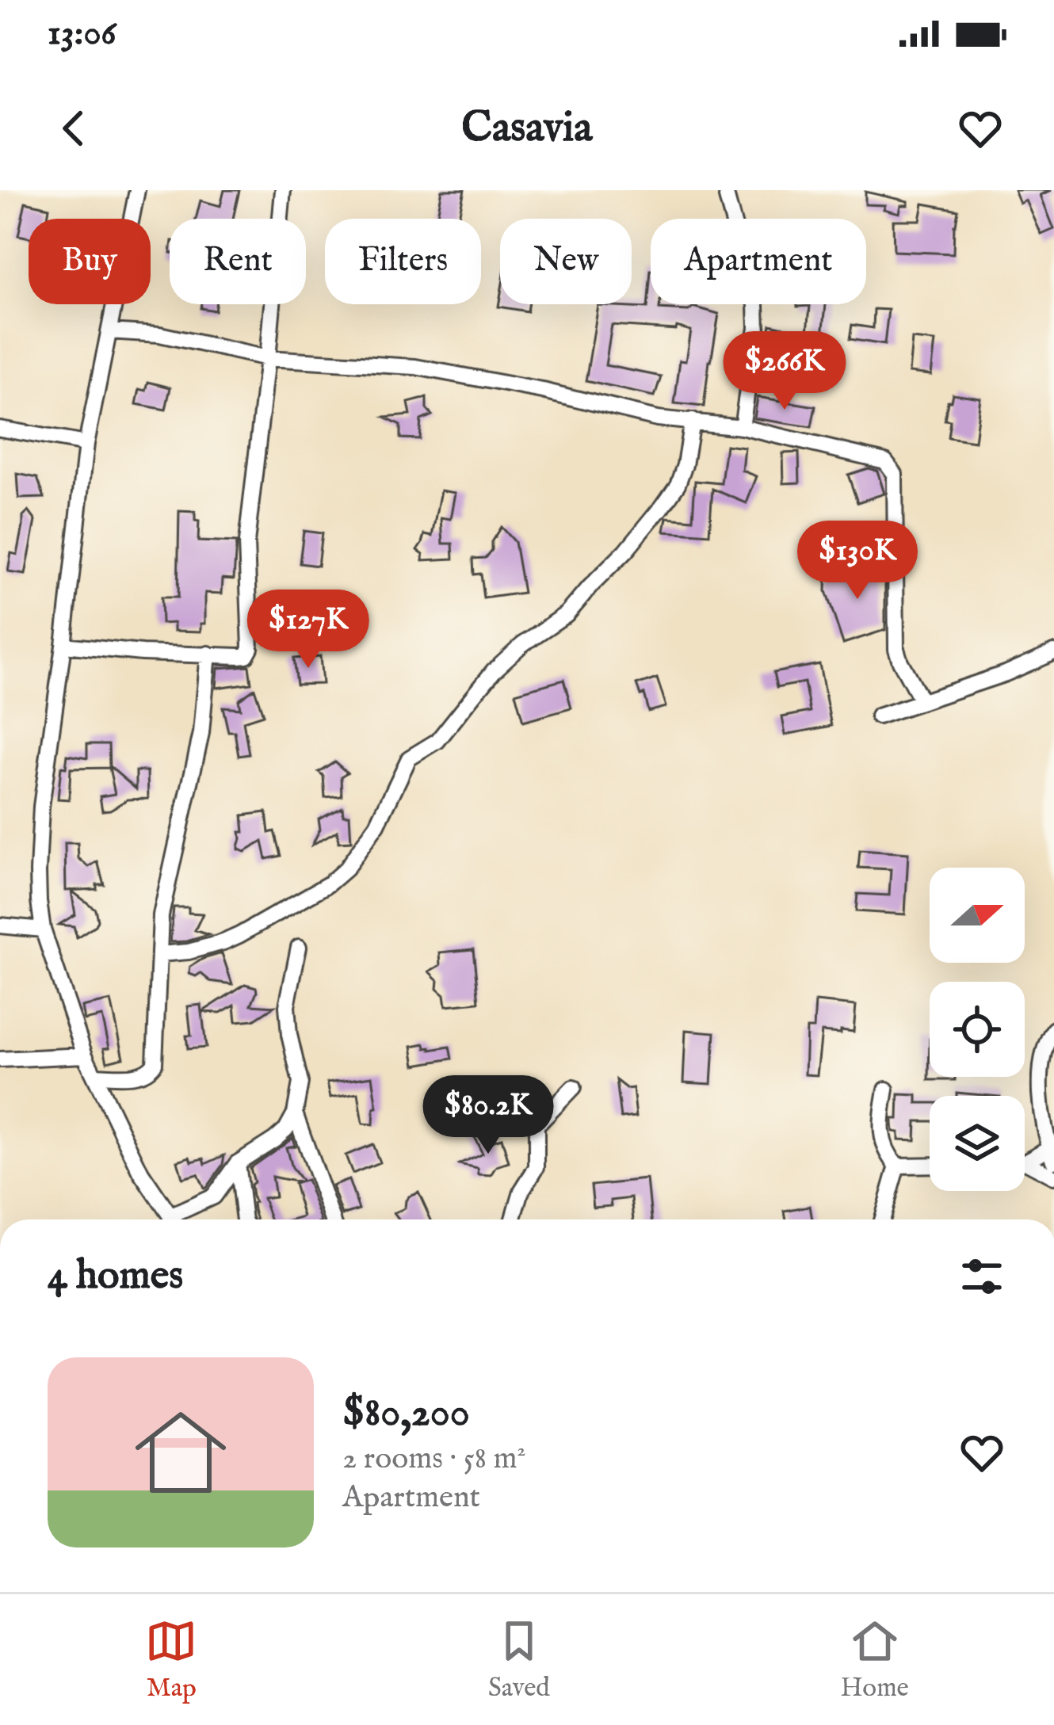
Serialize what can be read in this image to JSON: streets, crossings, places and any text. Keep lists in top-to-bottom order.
{
  "north": "right",
  "page": {
    "status": "13:06",
    "header": "Casavia",
    "chip": [
      "Buy",
      "Rent",
      "Filters",
      "New",
      "Apartment"
    ],
    "price": [
      "$266K",
      "$130K",
      "$127K",
      "$80.2K"
    ],
    "heading": "4 homes",
    "list": [
      {
        "name": "$80,200",
        "note": "2 rooms · 58 m² · Apartment"
      }
    ],
    "tabs": ["Map", "Saved", "Home"]
  }
}
